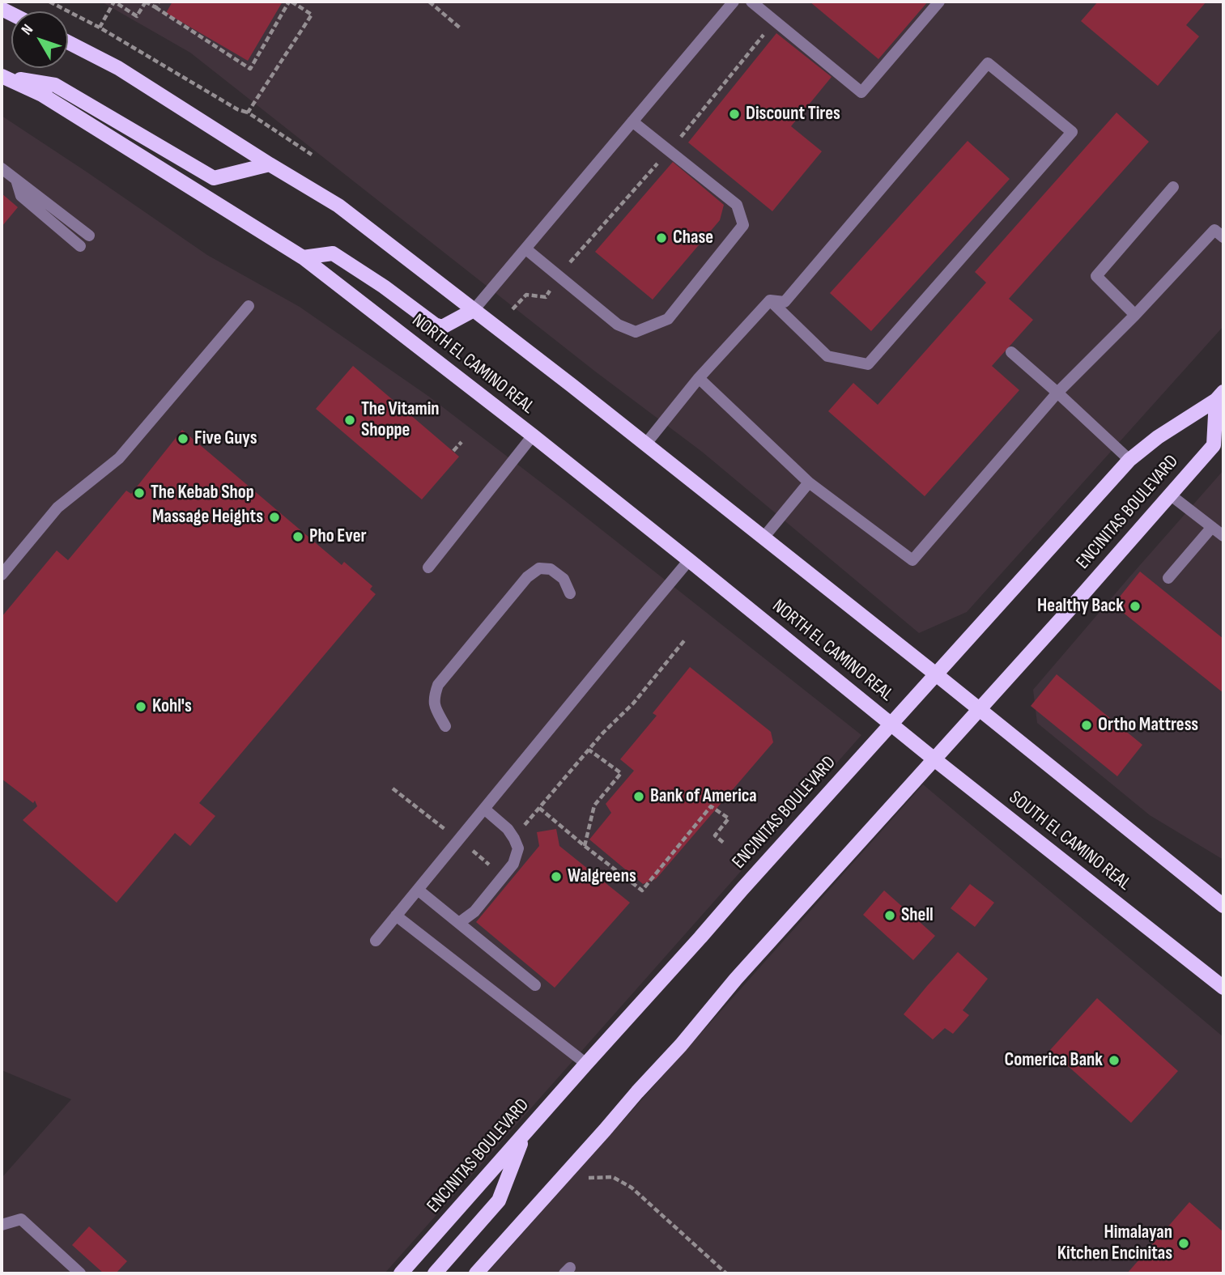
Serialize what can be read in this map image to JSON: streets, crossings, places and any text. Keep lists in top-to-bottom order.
{
  "streets": {
    "main road": ["NORTH EL CAMINO REAL", "ENCINITAS BOULEVARD", "SOUTH EL CAMINO REAL"]
  },
  "crossings": [
    ["NORTH EL CAMINO REAL", "ENCINITAS BOULEVARD"],
    ["NORTH EL CAMINO REAL", "SOUTH EL CAMINO REAL"],
    ["ENCINITAS BOULEVARD", "SOUTH EL CAMINO REAL"]
  ],
  "places": [
    "Discount Tires",
    "Chase",
    "The Vitamin Shoppe",
    "Five Guys",
    "The Kebab Shop",
    "Massage Heights",
    "Pho Ever",
    "Healthy Back",
    "Kohl's",
    "Ortho Mattress",
    "Bank of America",
    "Walgreens",
    "Shell",
    "Comerica Bank",
    "Himalayan Kitchen Encinitas"
  ],
  "north": "top left"
}
